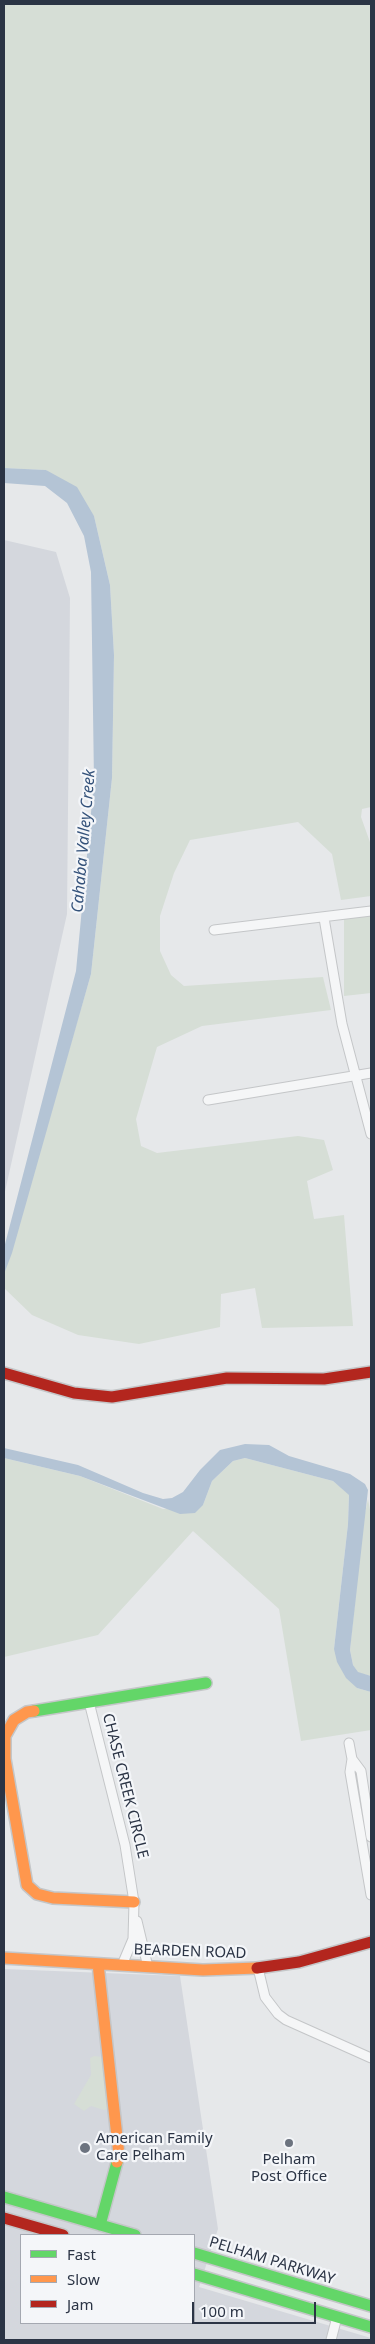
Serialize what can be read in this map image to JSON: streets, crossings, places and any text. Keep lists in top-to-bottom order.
{
  "streets": {
    "street": ["CHASE CREEK CIRCLE", "BEARDEN ROAD", "PELHAM PARKWAY"]
  },
  "crossings": [
    ["CHASE CREEK CIRCLE", "BEARDEN ROAD"]
  ],
  "water": ["Cahaba Valley Creek"],
  "places": ["Pelham Post Office", "American Family Care Pelham"],
  "legend": ["Fast", "Slow", "Jam"],
  "scale_bar": "100 m"
}
